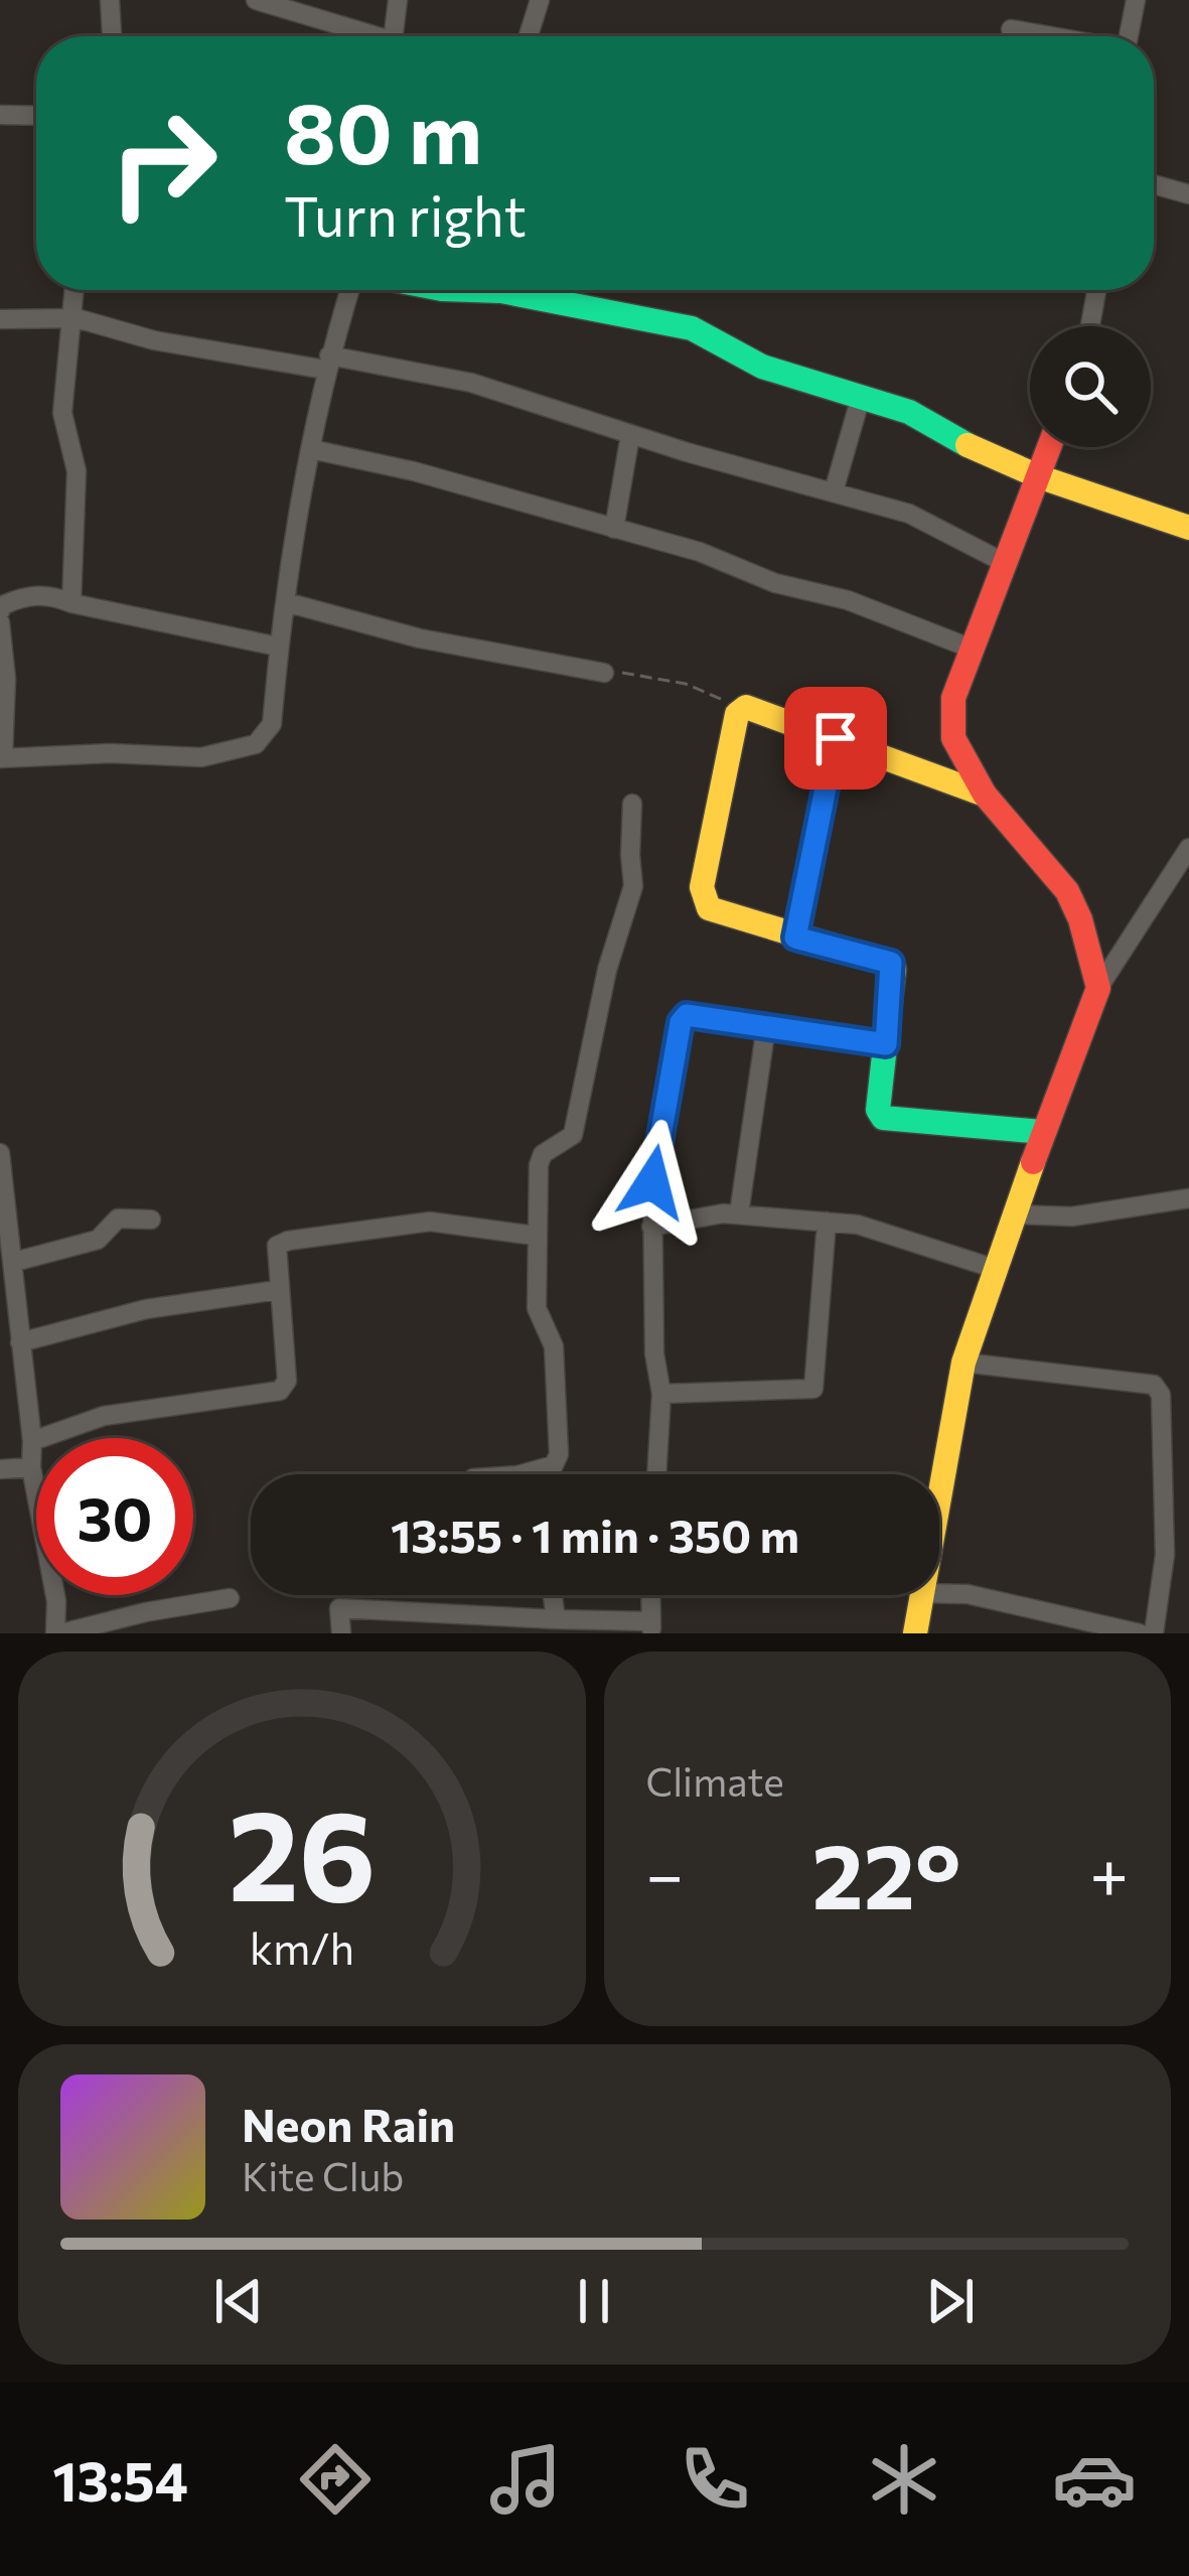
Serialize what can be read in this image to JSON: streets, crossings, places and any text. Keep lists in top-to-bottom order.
{
  "page": {
    "turn": ["80 m", "Turn right"],
    "limit": "30",
    "trip": "13:55 · 1 min · 350 m",
    "tile": "Climate",
    "heat": ["−", "22°", "+"],
    "song": ["Neon Rain", "Kite Club"],
    "tabs": "13:54",
    "gauge": ["26", "km/h"]
  }
}
